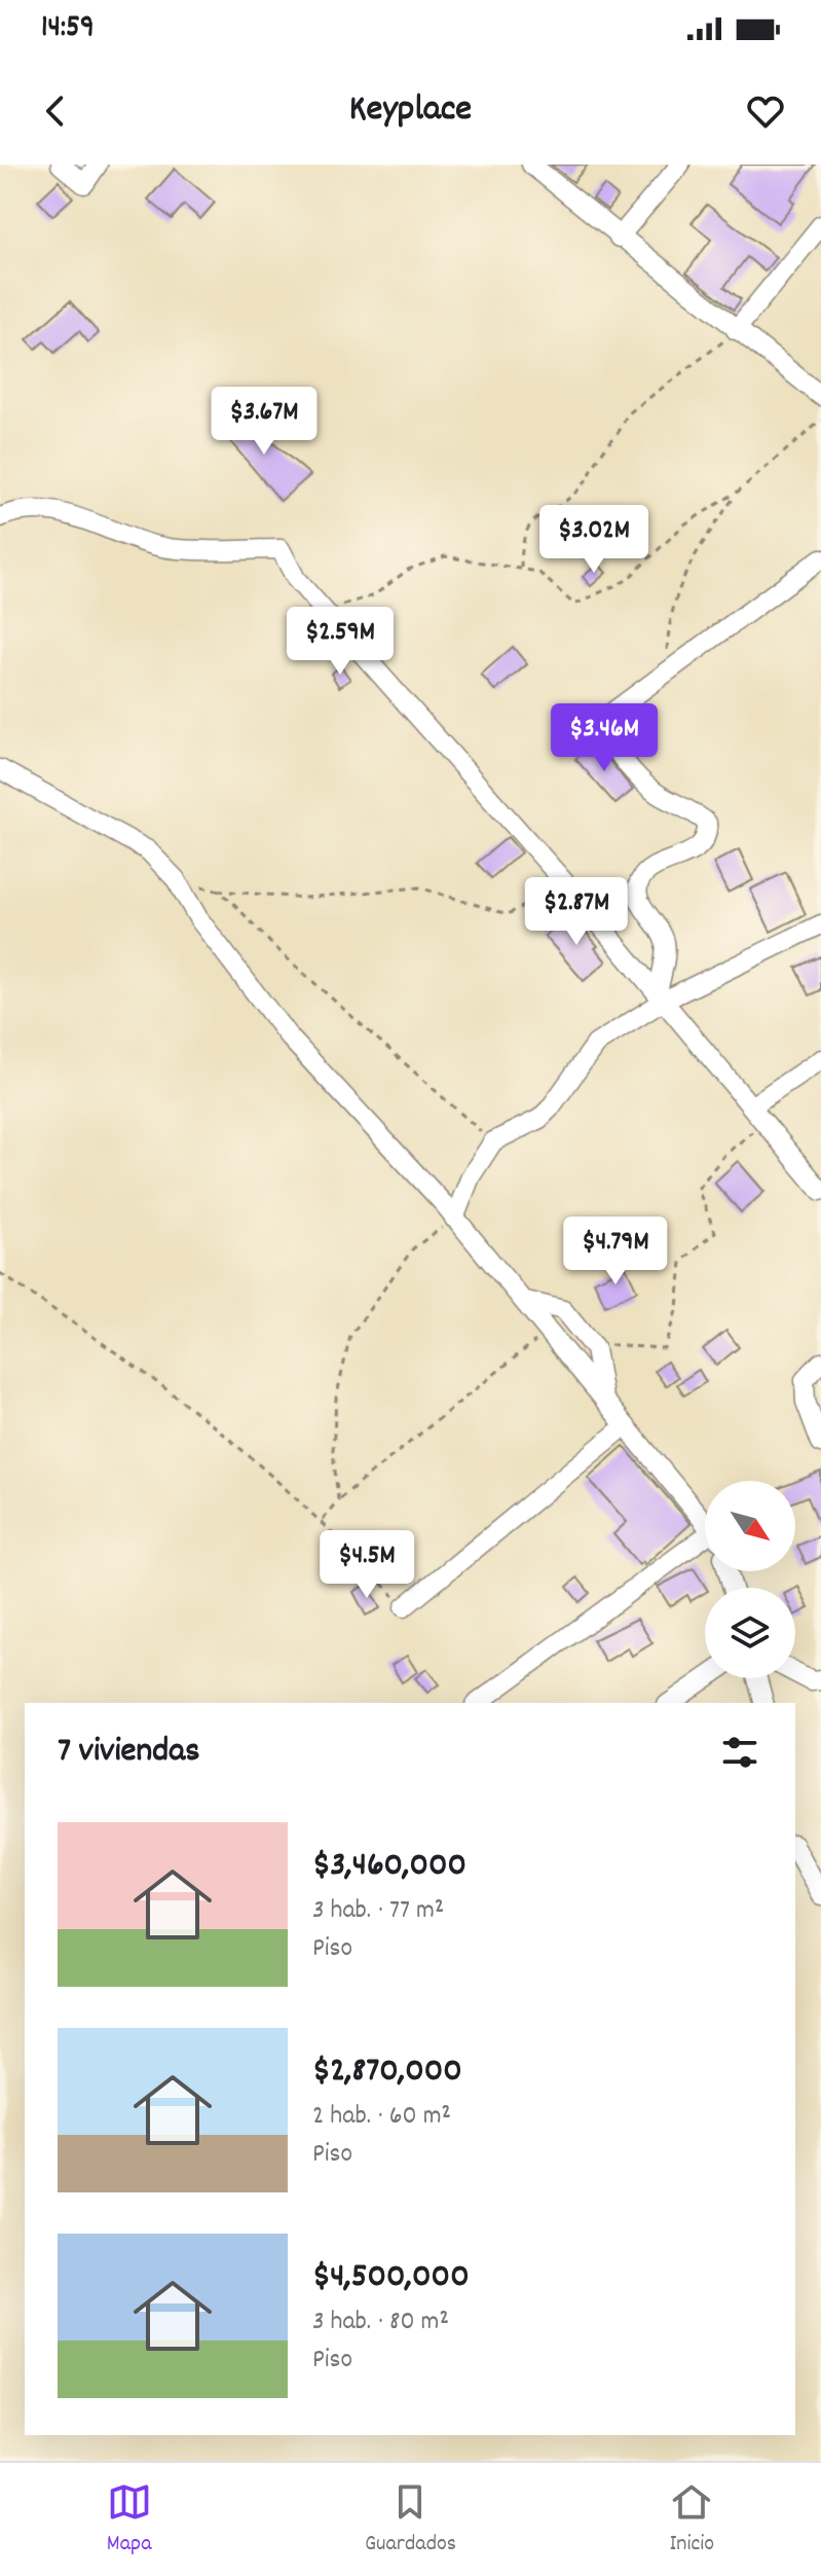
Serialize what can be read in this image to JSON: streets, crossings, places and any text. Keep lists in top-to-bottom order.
{
  "north": "bottom right",
  "page": {
    "status": "14:59",
    "header": "Keyplace",
    "price": [
      "$3.67M",
      "$3.02M",
      "$2.59M",
      "$3.46M",
      "$2.87M",
      "$4.79M",
      "$4.5M"
    ],
    "heading": "7 viviendas",
    "list": [
      {
        "name": "$3,460,000",
        "note": "3 hab. · 77 m² · Piso"
      },
      {
        "name": "$2,870,000",
        "note": "2 hab. · 60 m² · Piso"
      },
      {
        "name": "$4,500,000",
        "note": "3 hab. · 80 m² · Piso"
      }
    ],
    "tabs": ["Mapa", "Guardados", "Inicio"]
  }
}
